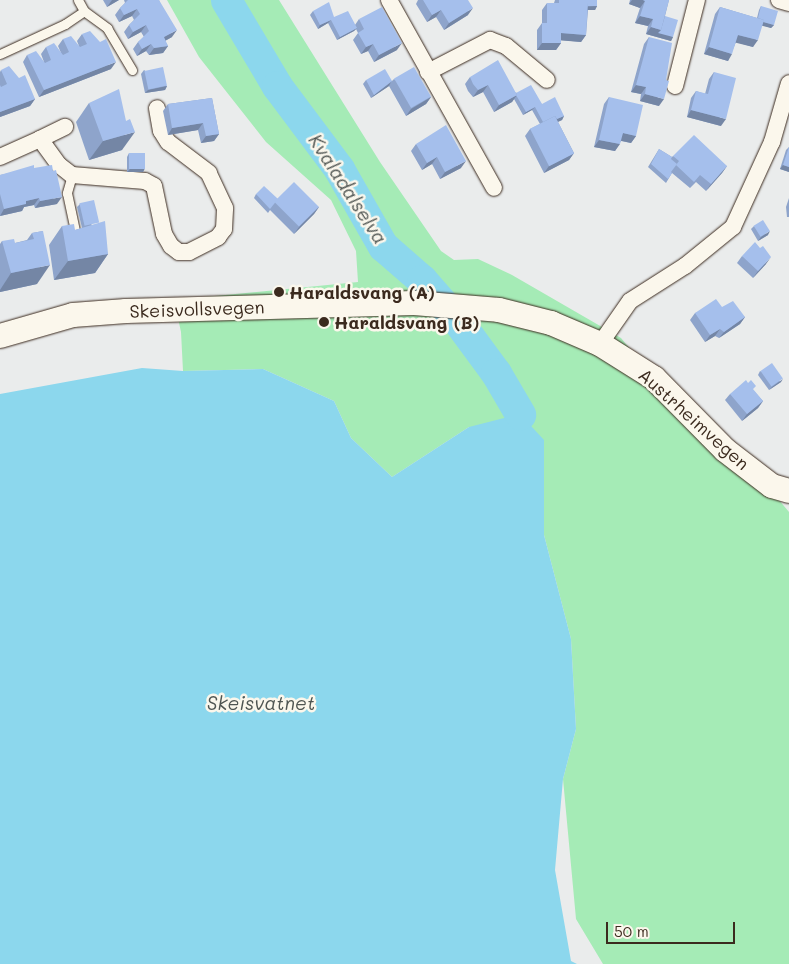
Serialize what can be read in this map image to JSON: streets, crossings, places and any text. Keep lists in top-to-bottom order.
{
  "streets": {
    "main road": ["Skeisvollsvegen", "Austrheimvegen"]
  },
  "crossings": [
    ["Skeisvollsvegen", "Austrheimvegen"]
  ],
  "water": ["Kvaladalselva", "Skeisvatnet"],
  "places": ["Haraldsvang (A)", "Haraldsvang (B)"],
  "scale_bar": "50 m"
}
